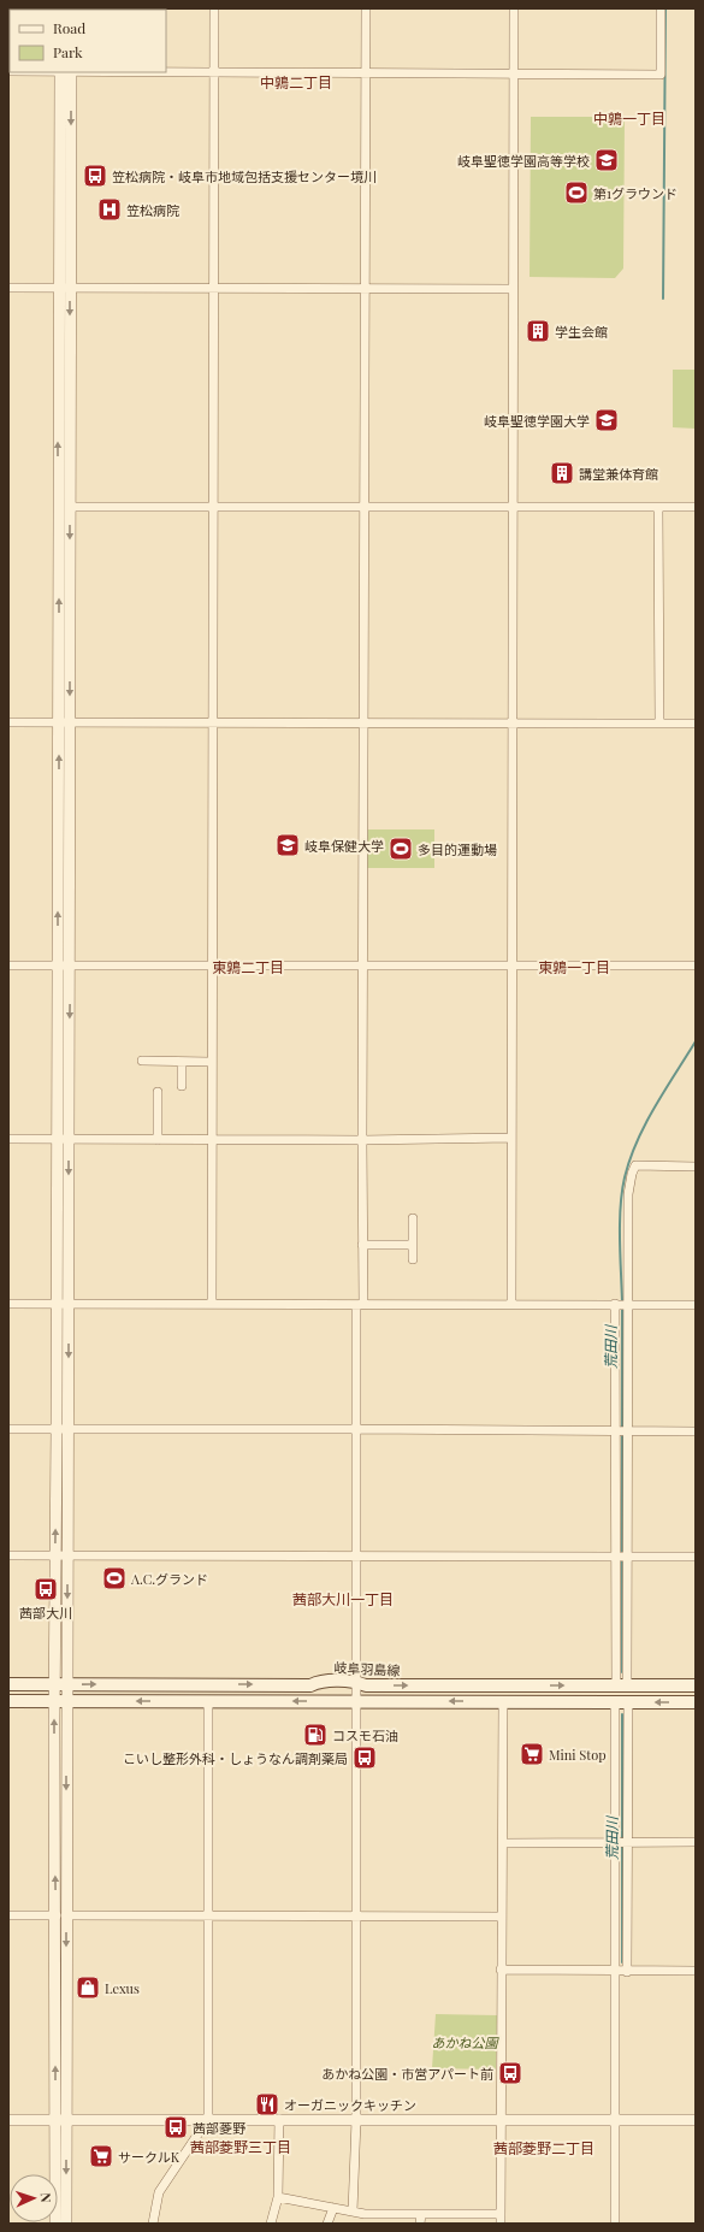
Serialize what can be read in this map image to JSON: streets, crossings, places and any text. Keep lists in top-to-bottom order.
{
  "streets": {
    "main road": ["岐阜羽島線"]
  },
  "districts": [
    "中鶉二丁目",
    "中鶉一丁目",
    "東鶉二丁目",
    "東鶉一丁目",
    "茜部大川一丁目",
    "茜部菱野三丁目",
    "茜部菱野二丁目"
  ],
  "water": ["荒田川"],
  "parks": ["あかね公園"],
  "places": {
    "school or university": ["岐阜聖徳学園高等学校", "岐阜聖徳学園大学", "岐阜保健大学"],
    "bus stop": [
      "笠松病院・岐阜市地域包括支援センター境川",
      "茜部大川",
      "こいし整形外科・しょうなん調剤薬局",
      "あかね公園・市営アパート前",
      "茜部菱野"
    ],
    "sports": ["第1グラウンド", "多目的運動場", "A.C.グランド"],
    "hospital": ["笠松病院"],
    "building": ["学生会館", "講堂兼体育館"],
    "fuel station": ["コスモ石油"],
    "supermarket": ["Mini Stop", "サークルK"],
    "shop": ["Lexus"],
    "restaurant": ["オーガニックキッチン"]
  },
  "legend": ["Road", "Park"],
  "north": "right"
}
